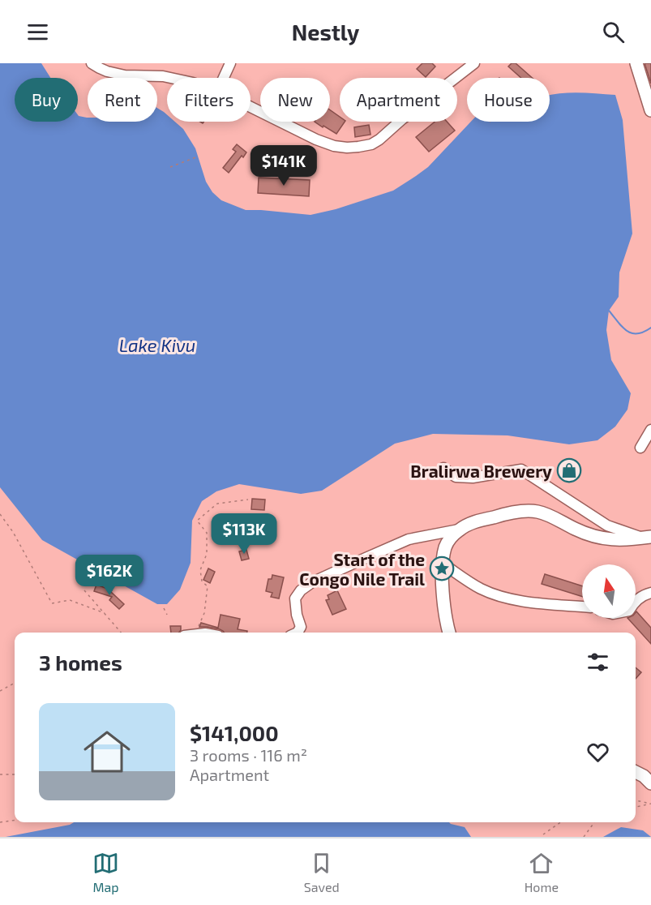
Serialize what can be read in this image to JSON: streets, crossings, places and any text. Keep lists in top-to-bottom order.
{
  "water": ["Lake Kivu"],
  "places": {
    "shop": ["Bralirwa Brewery"],
    "place": ["Start of the Congo Nile Trail"]
  },
  "north": "top",
  "page": {
    "header": "Nestly",
    "chip": [
      "Buy",
      "Rent",
      "Filters",
      "New",
      "Apartment",
      "House"
    ],
    "price": ["$141K", "$113K", "$162K"],
    "heading": "3 homes",
    "list": [
      {
        "name": "$141,000",
        "note": "3 rooms · 116 m² · Apartment"
      }
    ],
    "tabs": ["Map", "Saved", "Home"]
  }
}
